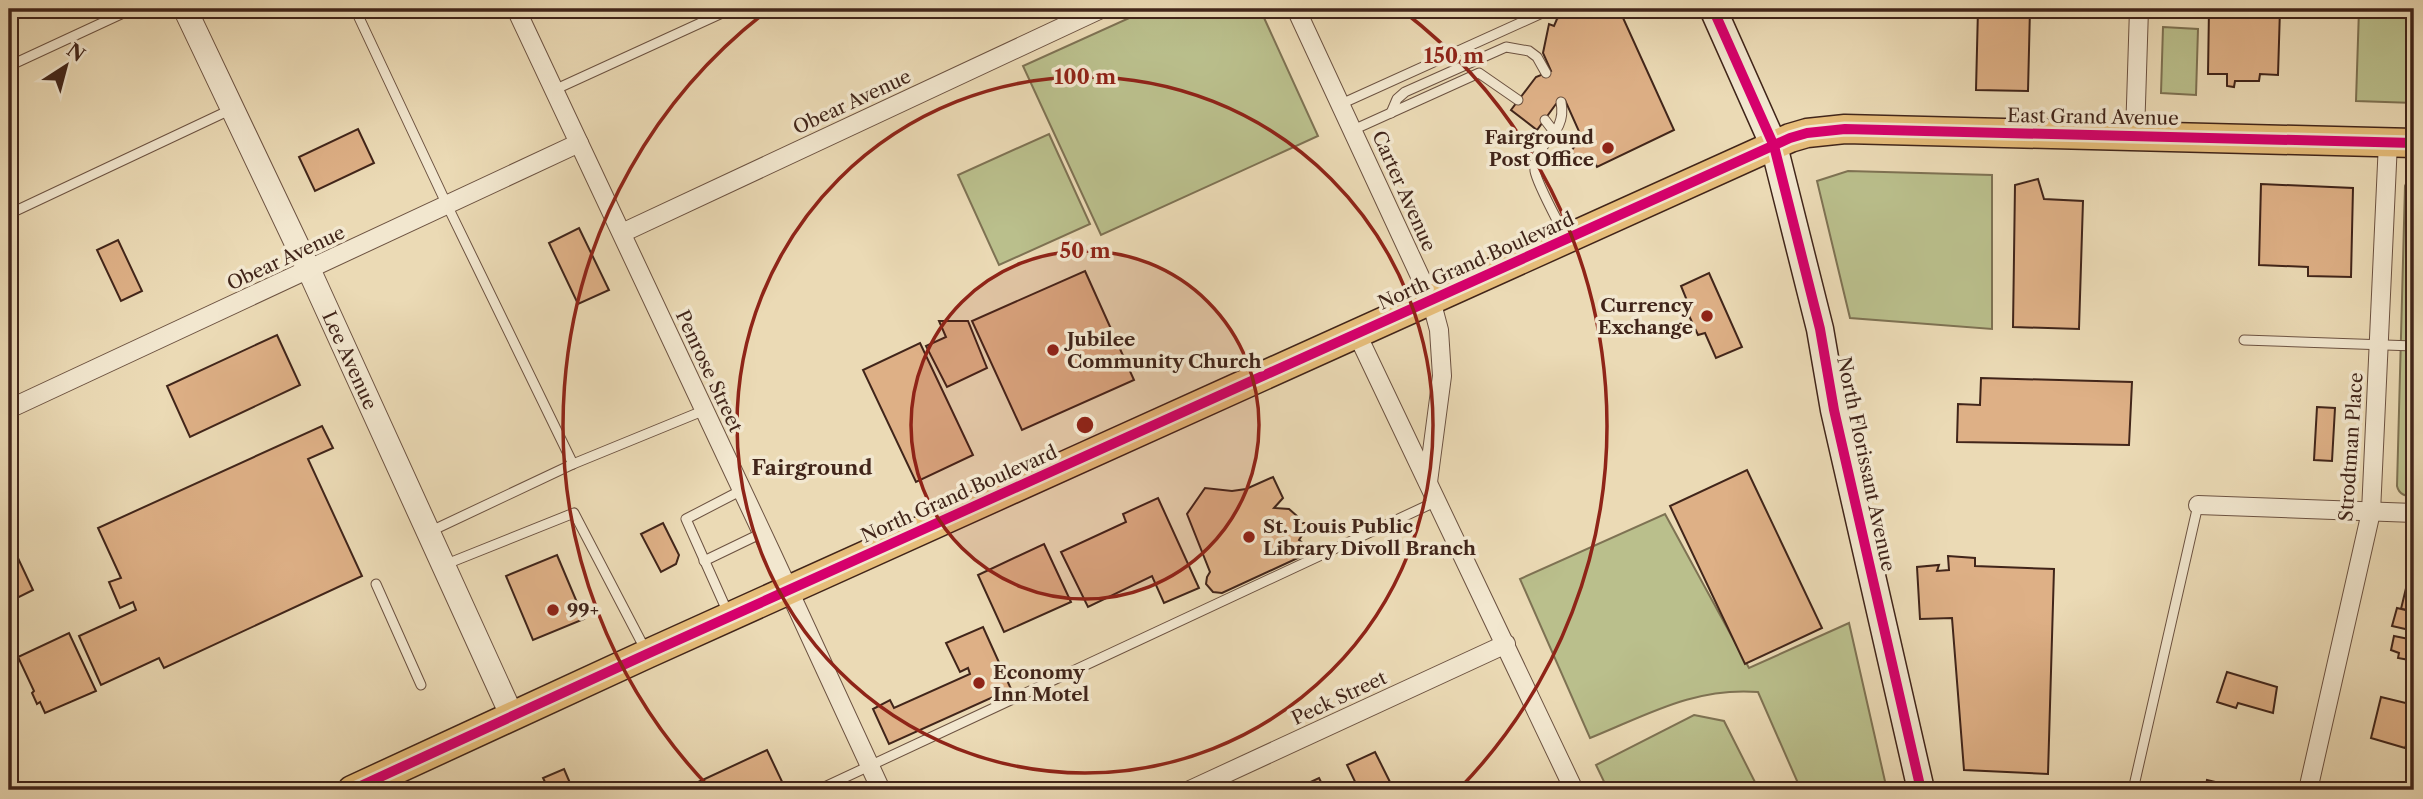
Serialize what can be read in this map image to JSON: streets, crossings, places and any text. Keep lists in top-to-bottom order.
{
  "streets": {
    "main road": ["East Grand Avenue", "North Grand Boulevard", "North Florissant Avenue"],
    "street": [
      "Obear Avenue",
      "Carter Avenue",
      "Lee Avenue",
      "Penrose Street",
      "Strodtman Place",
      "Peck Street"
    ]
  },
  "crossings": [
    ["Obear Avenue", "Lee Avenue"],
    ["Obear Avenue", "Penrose Street"],
    ["East Grand Avenue", "North Grand Boulevard"],
    ["East Grand Avenue", "Strodtman Place"],
    ["East Grand Avenue", "North Florissant Avenue"],
    ["Carter Avenue", "North Grand Boulevard"],
    ["North Grand Boulevard", "Lee Avenue"],
    ["North Grand Boulevard", "Penrose Street"],
    ["North Grand Boulevard", "North Florissant Avenue"]
  ],
  "districts": ["Fairground"],
  "places": [
    "Fairground Post Office",
    "Currency Exchange",
    "Jubilee Community Church",
    "St. Louis Public Library Divoll Branch",
    "99+",
    "Economy Inn Motel"
  ],
  "north": "top right",
  "rings": ["150 m", "100 m", "50 m"]
}
